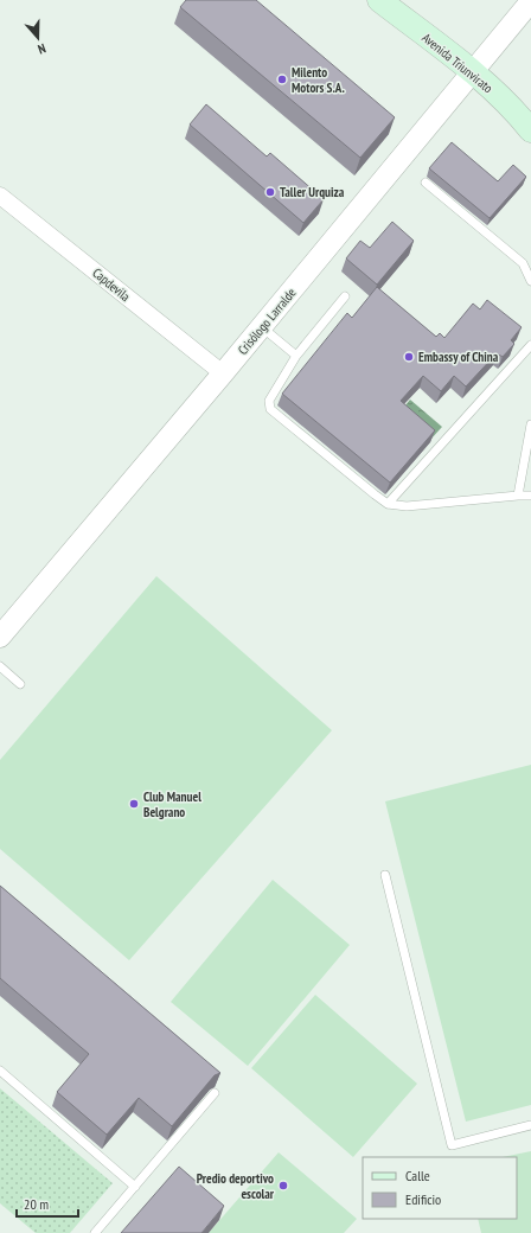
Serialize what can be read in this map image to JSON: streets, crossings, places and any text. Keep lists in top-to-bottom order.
{
  "streets": {
    "main road": ["Avenida Triunvirato"],
    "street": ["Capdevila", "Crisólogo Larralde"]
  },
  "crossings": [
    ["Avenida Triunvirato", "Crisólogo Larralde"],
    ["Capdevila", "Crisólogo Larralde"]
  ],
  "places": [
    "Milento Motors S.A.",
    "Taller Urquiza",
    "Embassy of China",
    "Club Manuel Belgrano",
    "Predio deportivo escolar"
  ],
  "legend": ["Calle", "Edificio"],
  "scale_bar": "20 m",
  "north": "bottom"
}
